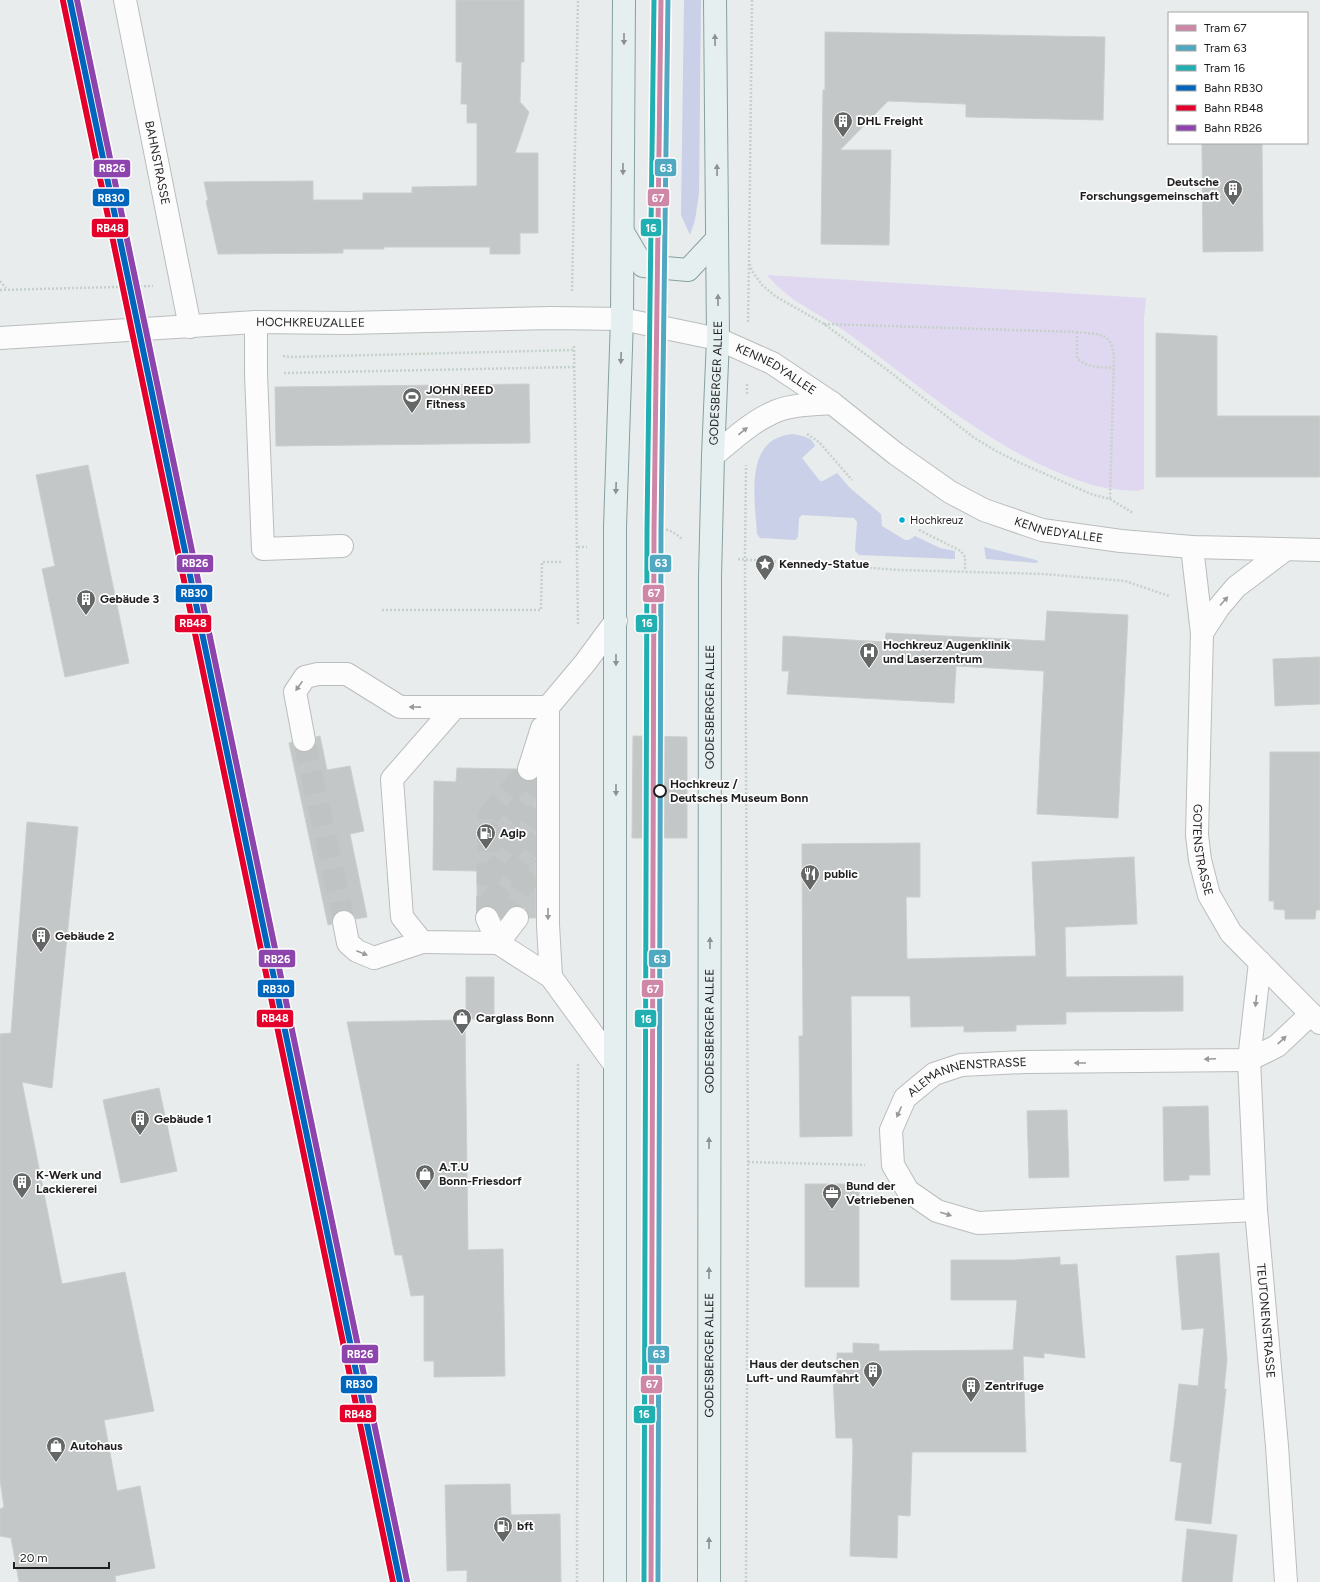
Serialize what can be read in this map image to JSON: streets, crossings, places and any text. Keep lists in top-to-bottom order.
{
  "streets": {
    "main road": ["GODESBERGER ALLEE"],
    "street": [
      "BAHNSTRASSE",
      "HOCHKREUZALLEE",
      "KENNEDYALLEE",
      "GOTENSTRASSE",
      "ALEMANNENSTRASSE",
      "TEUTONENSTRASSE"
    ]
  },
  "crossings": [
    ["BAHNSTRASSE", "HOCHKREUZALLEE"],
    ["HOCHKREUZALLEE", "KENNEDYALLEE"],
    ["KENNEDYALLEE", "GODESBERGER ALLEE"],
    ["KENNEDYALLEE", "GOTENSTRASSE"],
    ["GOTENSTRASSE", "TEUTONENSTRASSE"],
    ["ALEMANNENSTRASSE", "TEUTONENSTRASSE"]
  ],
  "places": {
    "building": [
      "DHL Freight",
      "Deutsche Forschungsgemeinschaft",
      "Gebäude 3",
      "Gebäude 2",
      "Gebäude 1",
      "K-Werk und Lackiererei",
      "Haus der deutschen Luft- und Raumfahrt",
      "Zentrifuge"
    ],
    "sports": ["JOHN REED Fitness"],
    "other": ["Hochkreuz", "Hochkreuz / Deutsches Museum Bonn"],
    "place": ["Kennedy-Statue"],
    "hospital": ["Hochkreuz Augenklinik und Laserzentrum"],
    "fuel station": ["Agip", "bft"],
    "restaurant": ["public"],
    "shop": ["Carglass Bonn", "A.T.U Bonn-Friesdorf", "Autohaus"],
    "office": ["Bund der Vetriebenen"]
  },
  "lines": [
    "tram line 67",
    "tram line 63",
    "tram line 16",
    "rail line RB30",
    "rail line RB26",
    "rail line RB48"
  ],
  "legend": [
    "Tram 67",
    "Tram 63",
    "Tram 16",
    "Bahn RB30",
    "Bahn RB48",
    "Bahn RB26"
  ],
  "scale_bar": "20 m"
}
